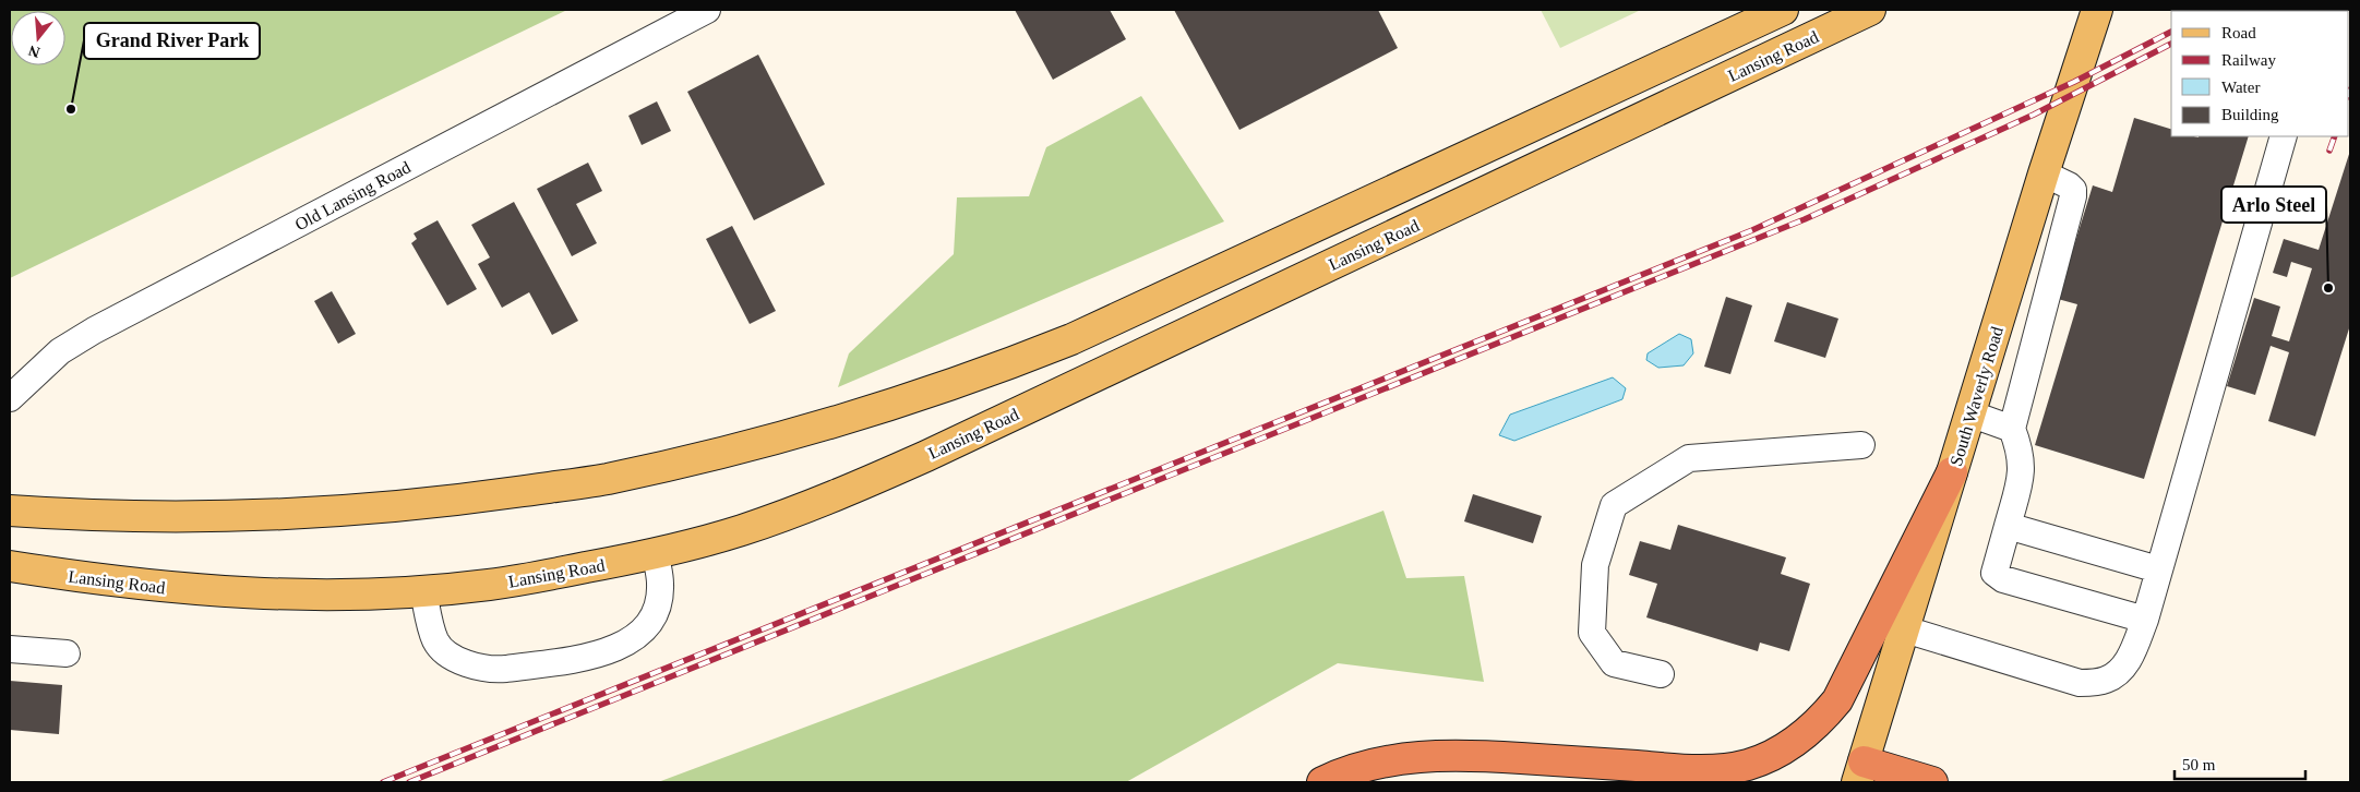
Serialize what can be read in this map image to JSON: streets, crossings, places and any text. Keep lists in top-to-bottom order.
{
  "streets": {
    "main road": ["Lansing Road", "South Waverly Road"],
    "street": ["Old Lansing Road"]
  },
  "places": ["Grand River Park", "Arlo Steel"],
  "legend": [
    "Road",
    "Railway",
    "Water",
    "Building"
  ],
  "scale_bar": "50 m",
  "north": "bottom"
}
